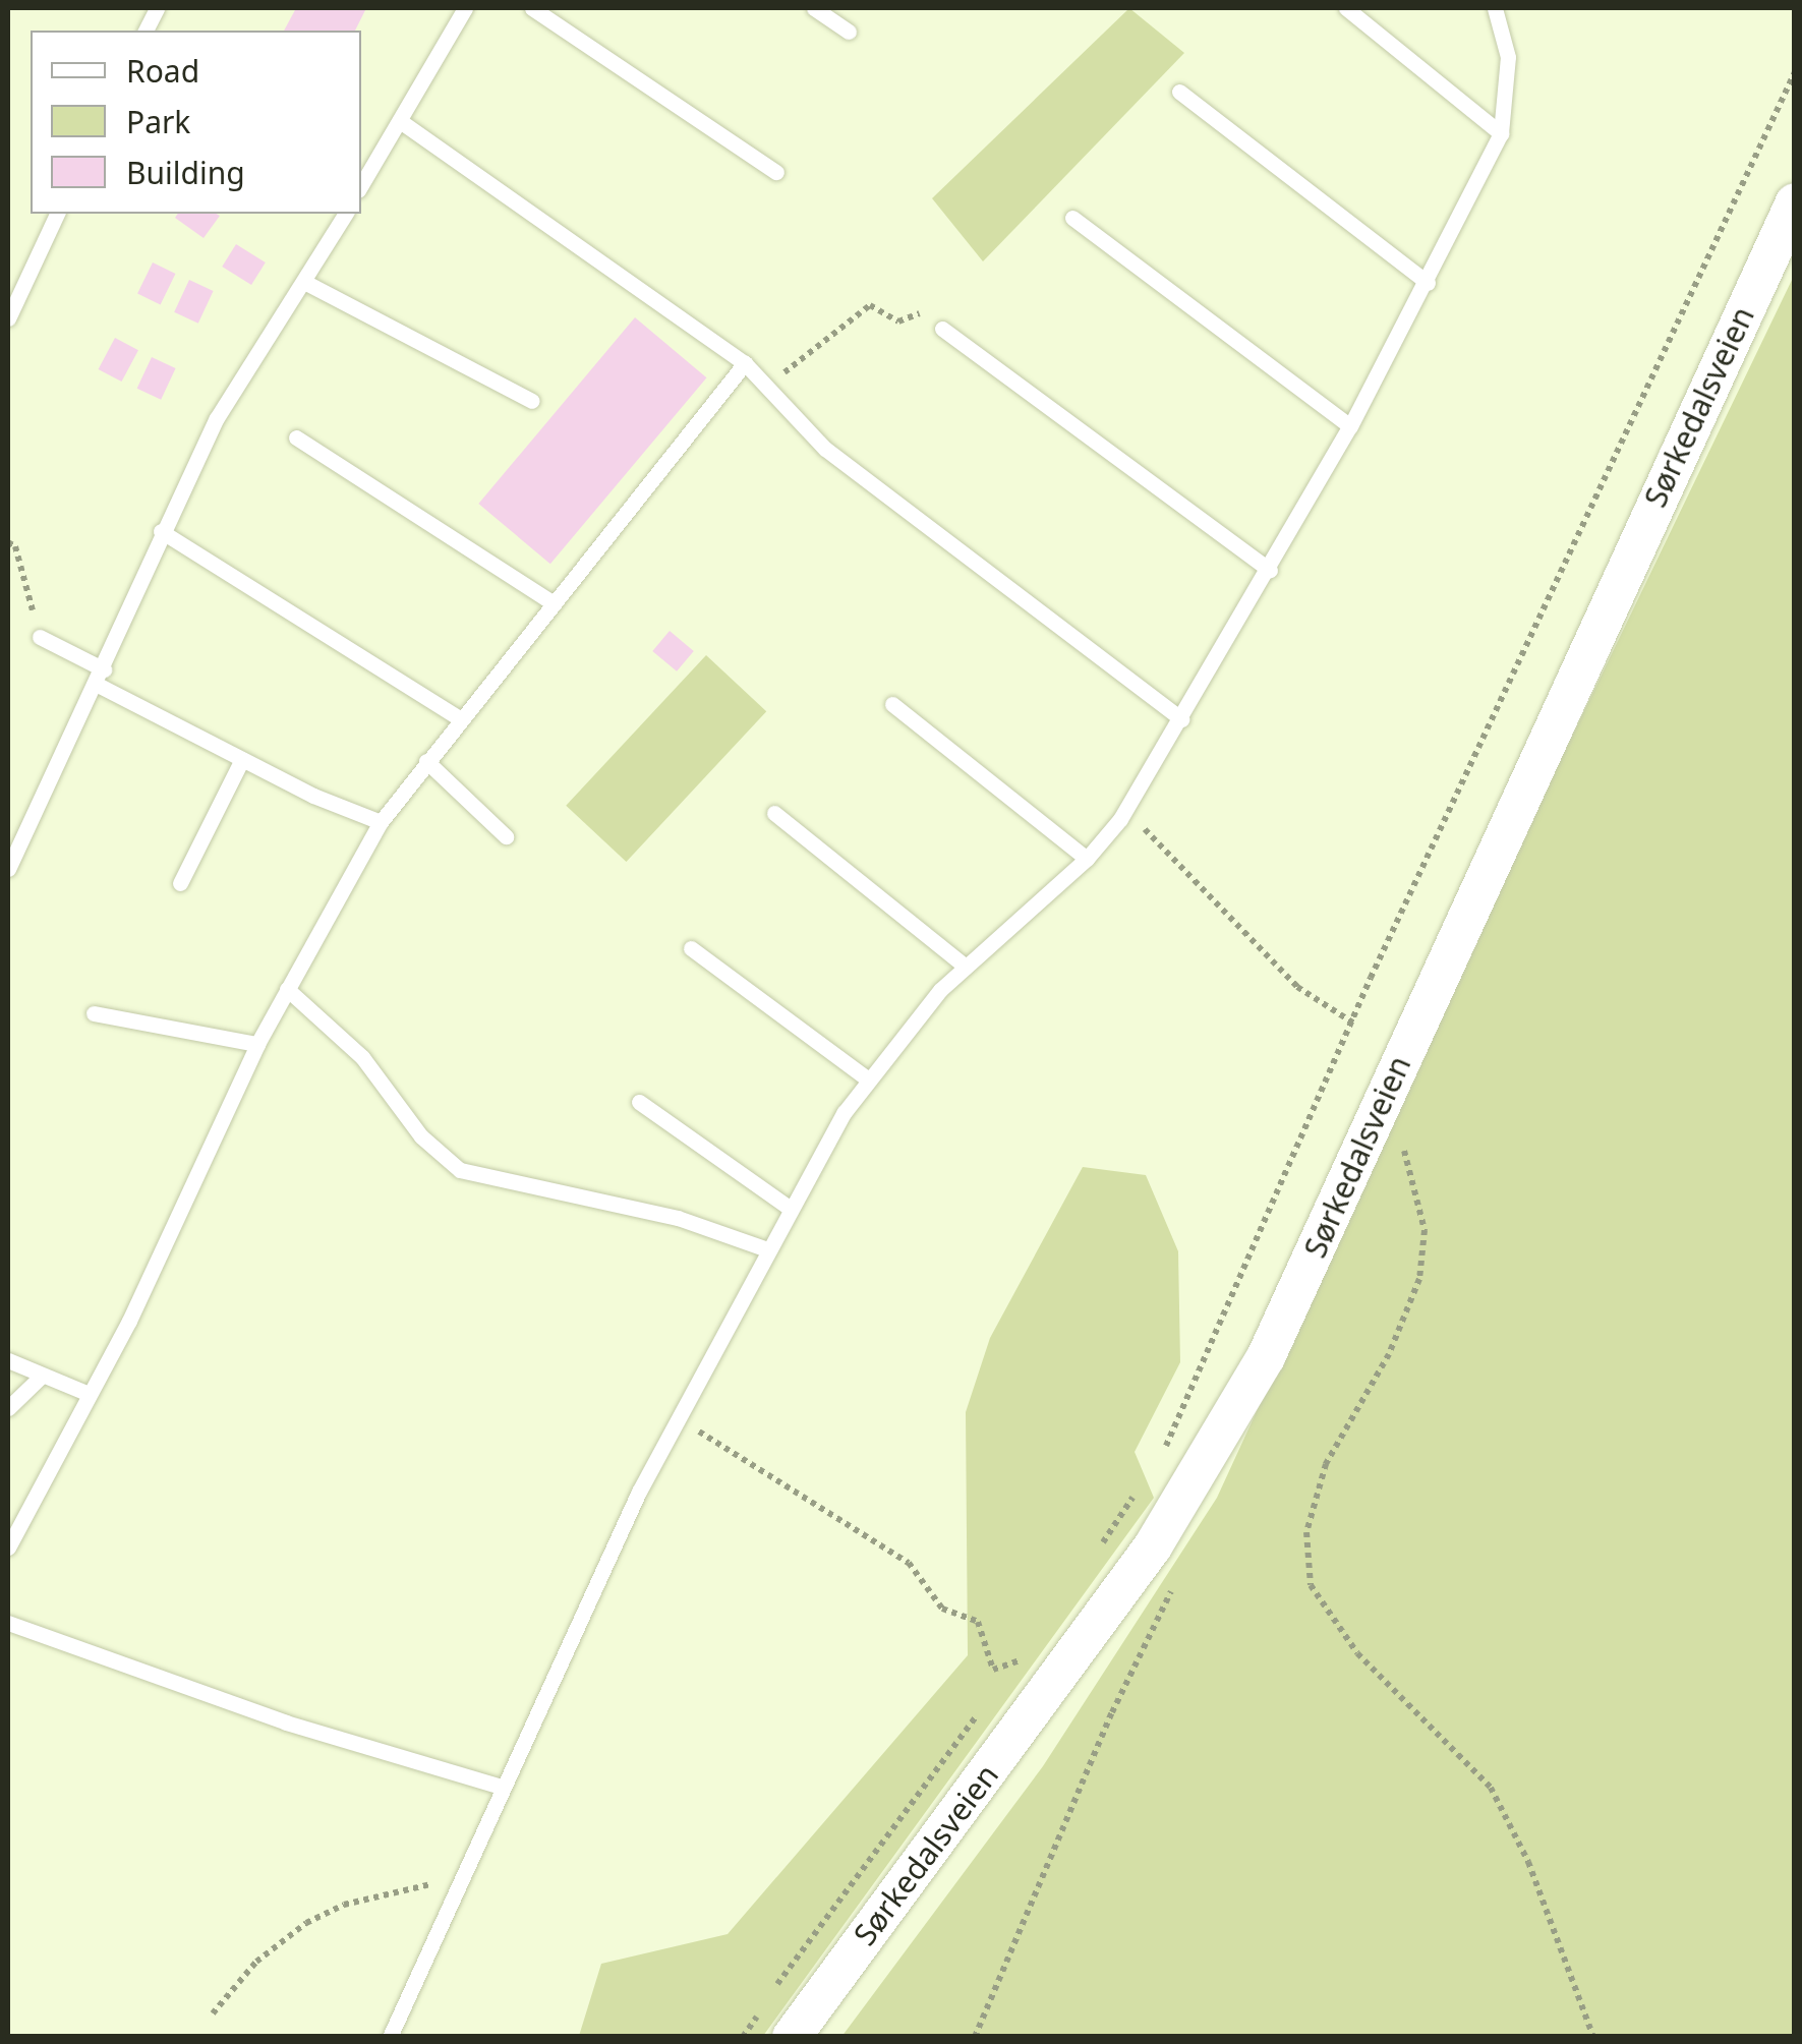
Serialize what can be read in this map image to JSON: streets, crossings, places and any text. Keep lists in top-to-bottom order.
{
  "streets": {
    "street": ["Sørkedalsveien"]
  },
  "legend": ["Road", "Park", "Building"]
}
